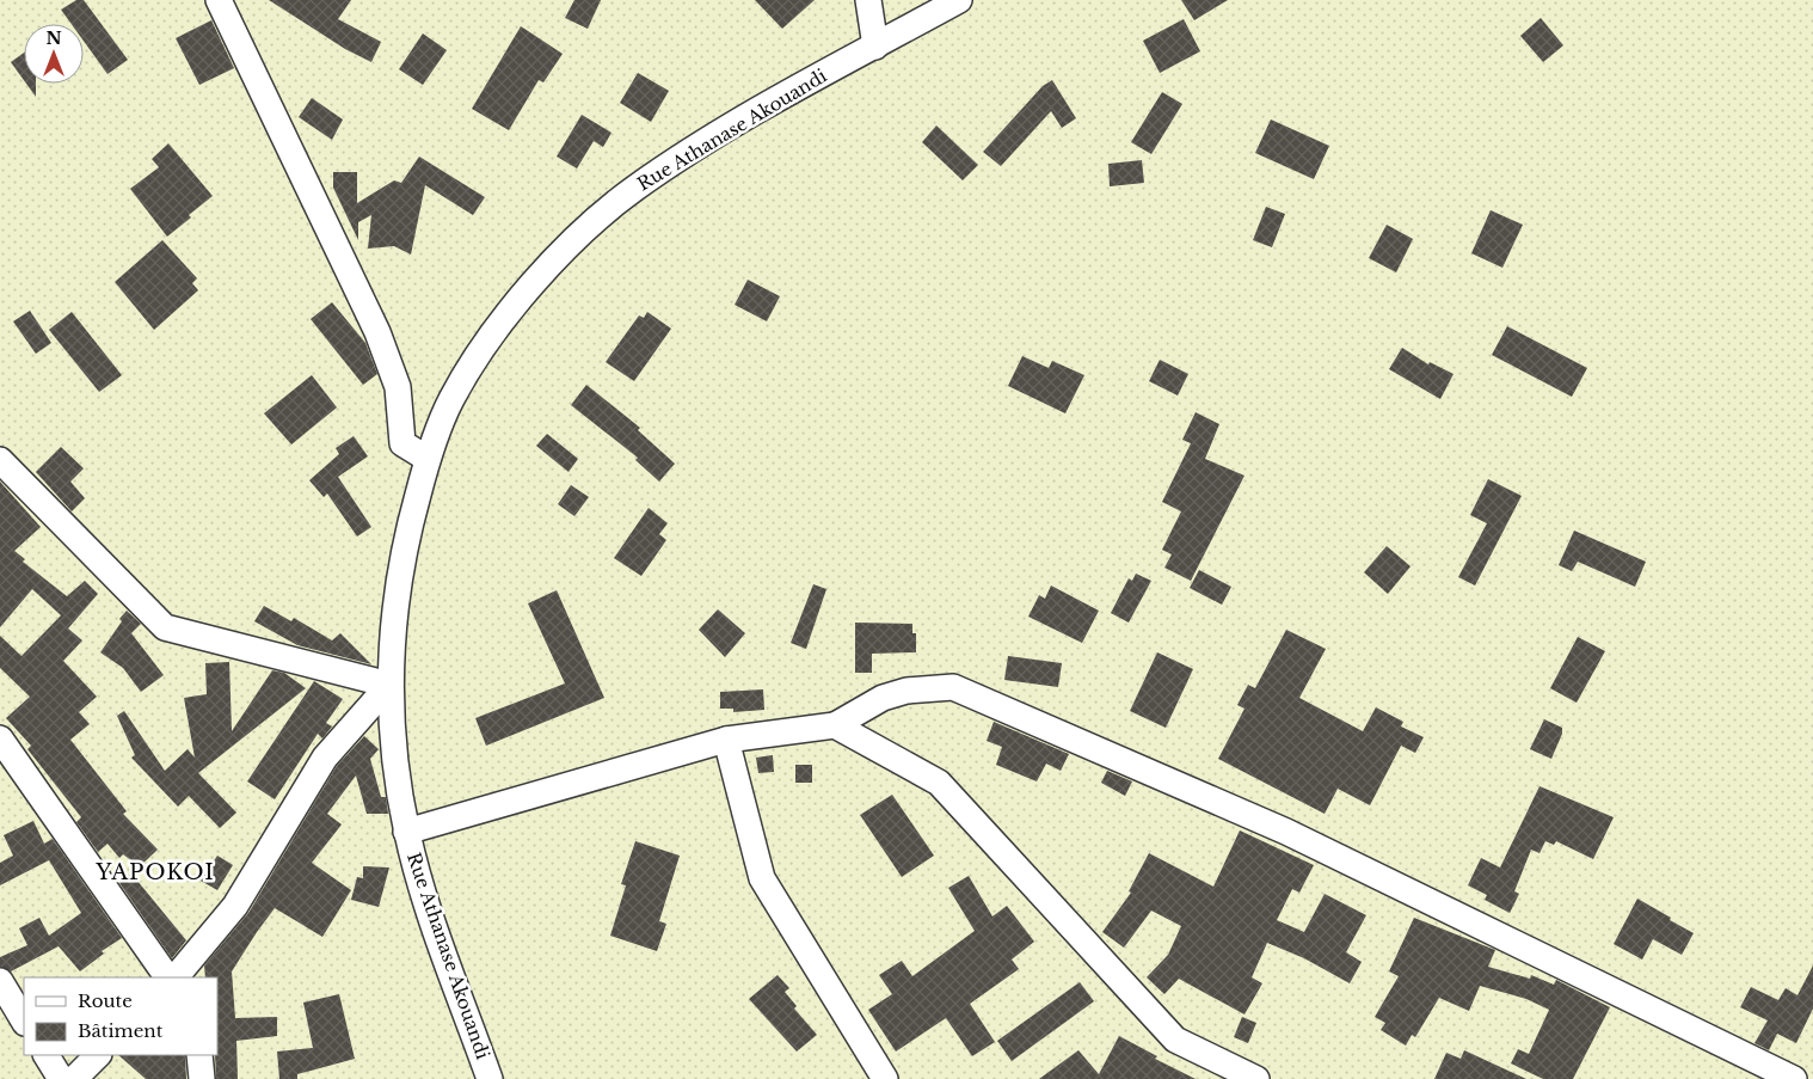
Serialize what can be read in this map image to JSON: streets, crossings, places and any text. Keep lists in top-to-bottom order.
{
  "streets": {
    "street": ["Rue Athanase Akouandi"]
  },
  "districts": ["YAPOKOI"],
  "legend": ["Route", "Bâtiment"],
  "north": "top"
}
